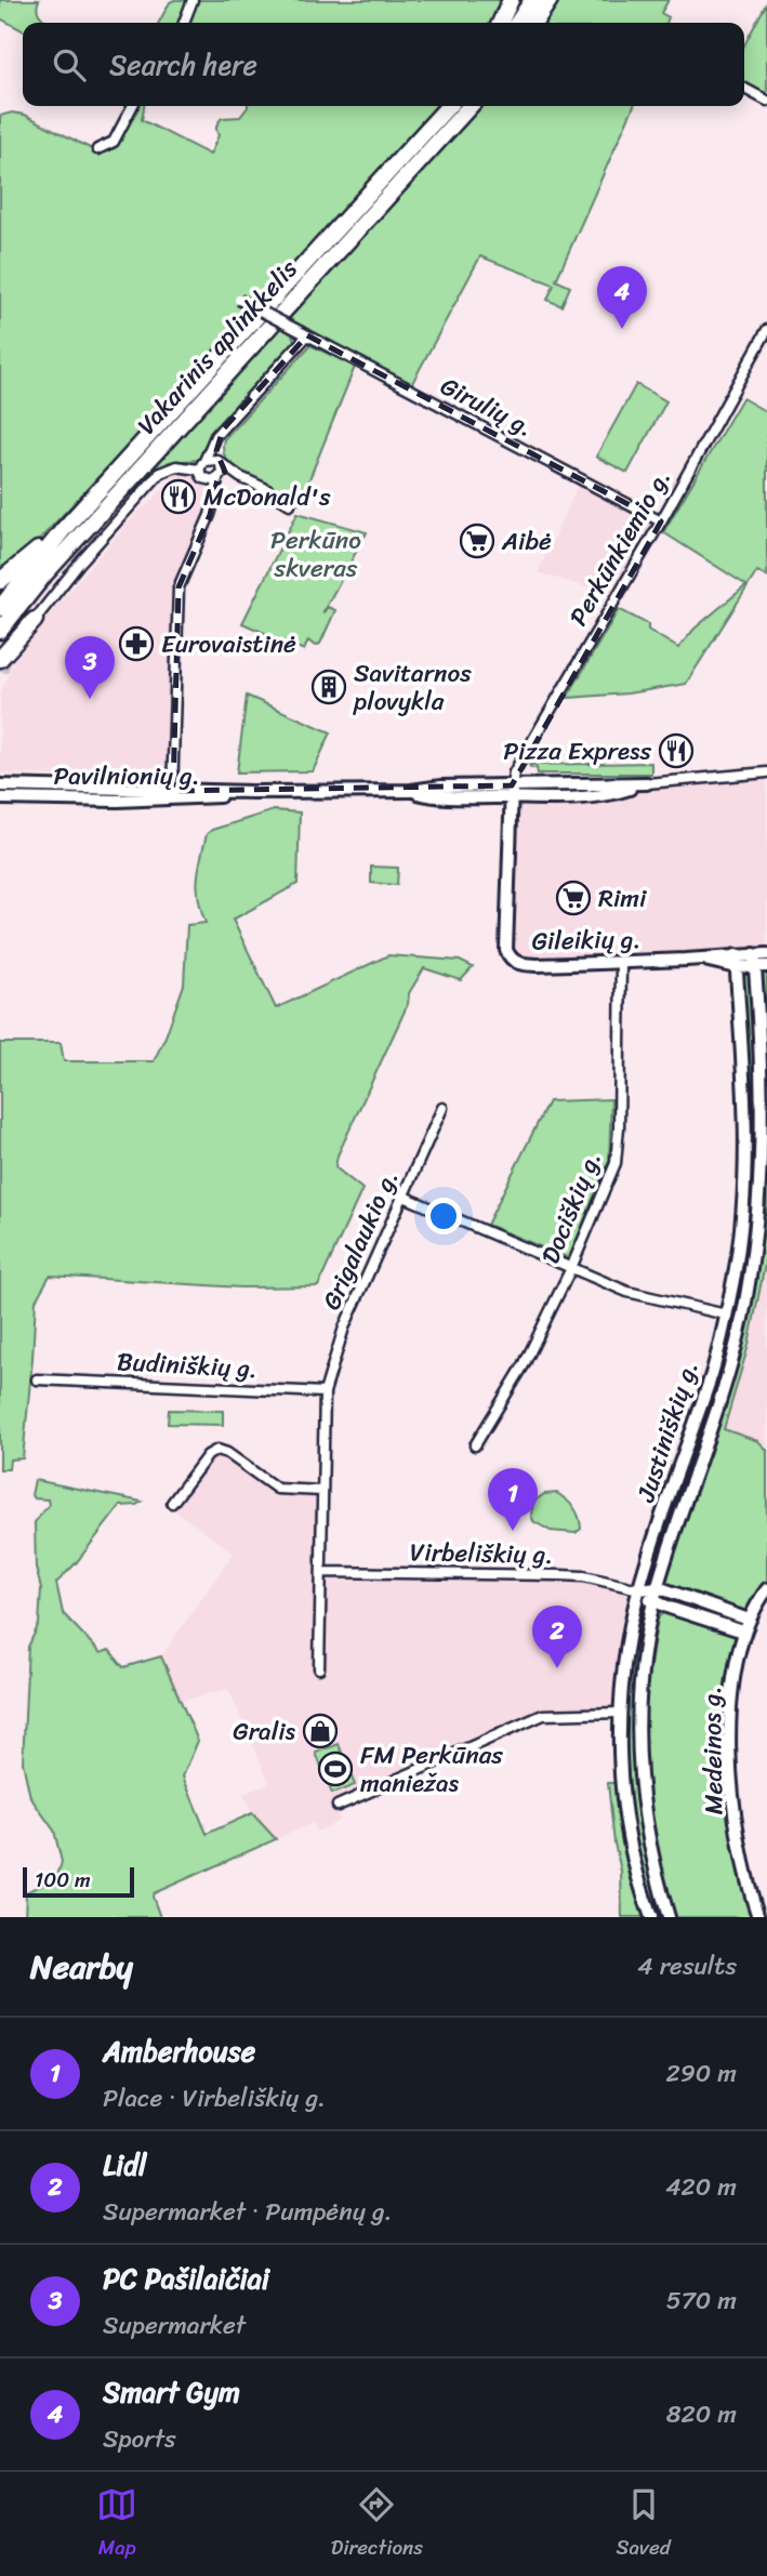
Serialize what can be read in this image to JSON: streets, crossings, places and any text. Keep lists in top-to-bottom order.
{
  "streets": {
    "highway": ["Vakarinis aplinkkelis"],
    "main road": [
      "Pavilnionių g.",
      "Gileikių g.",
      "Justiniškių g.",
      "Medeinos g."
    ],
    "street": [
      "Girulių g.",
      "Perkūnkiemio g.",
      "Dociškių g.",
      "Grigalaukio g.",
      "Budiniškių g.",
      "Virbeliškių g."
    ]
  },
  "crossings": [
    ["Girulių g.", "Perkūnkiemio g."],
    ["Perkūnkiemio g.", "Pavilnionių g."],
    ["Perkūnkiemio g.", "Gileikių g."],
    ["Pavilnionių g.", "Gileikių g."],
    ["Gileikių g.", "Dociškių g."],
    ["Gileikių g.", "Justiniškių g."],
    ["Grigalaukio g.", "Budiniškių g."],
    ["Justiniškių g.", "Virbeliškių g."]
  ],
  "parks": ["Perkūno skveras"],
  "places": {
    "restaurant": ["McDonald's", "Pizza Express"],
    "supermarket": ["Aibė", "Rimi"],
    "pharmacy": ["Eurovaistinė"],
    "building": ["Savitarnos plovykla"],
    "shop": ["Gralis"],
    "sports": ["FM Perkūnas maniežas"]
  },
  "scale_bar": "100 m",
  "page": {
    "search": "Search here",
    "pins": [
      "4",
      "3",
      "1",
      "2"
    ],
    "scale": "100 m",
    "heading": ["Nearby", "4 results"],
    "list": [
      {
        "mark": "1",
        "name": "Amberhouse",
        "note": "Place · Virbeliškių g.",
        "value": "290 m"
      },
      {
        "mark": "2",
        "name": "Lidl",
        "note": "Supermarket · Pumpėnų g.",
        "value": "420 m"
      },
      {
        "mark": "3",
        "name": "PC Pašilaičiai",
        "note": "Supermarket",
        "value": "570 m"
      },
      {
        "mark": "4",
        "name": "Smart Gym",
        "note": "Sports",
        "value": "820 m"
      }
    ],
    "nav": ["Map", "Directions", "Saved"]
  }
}
